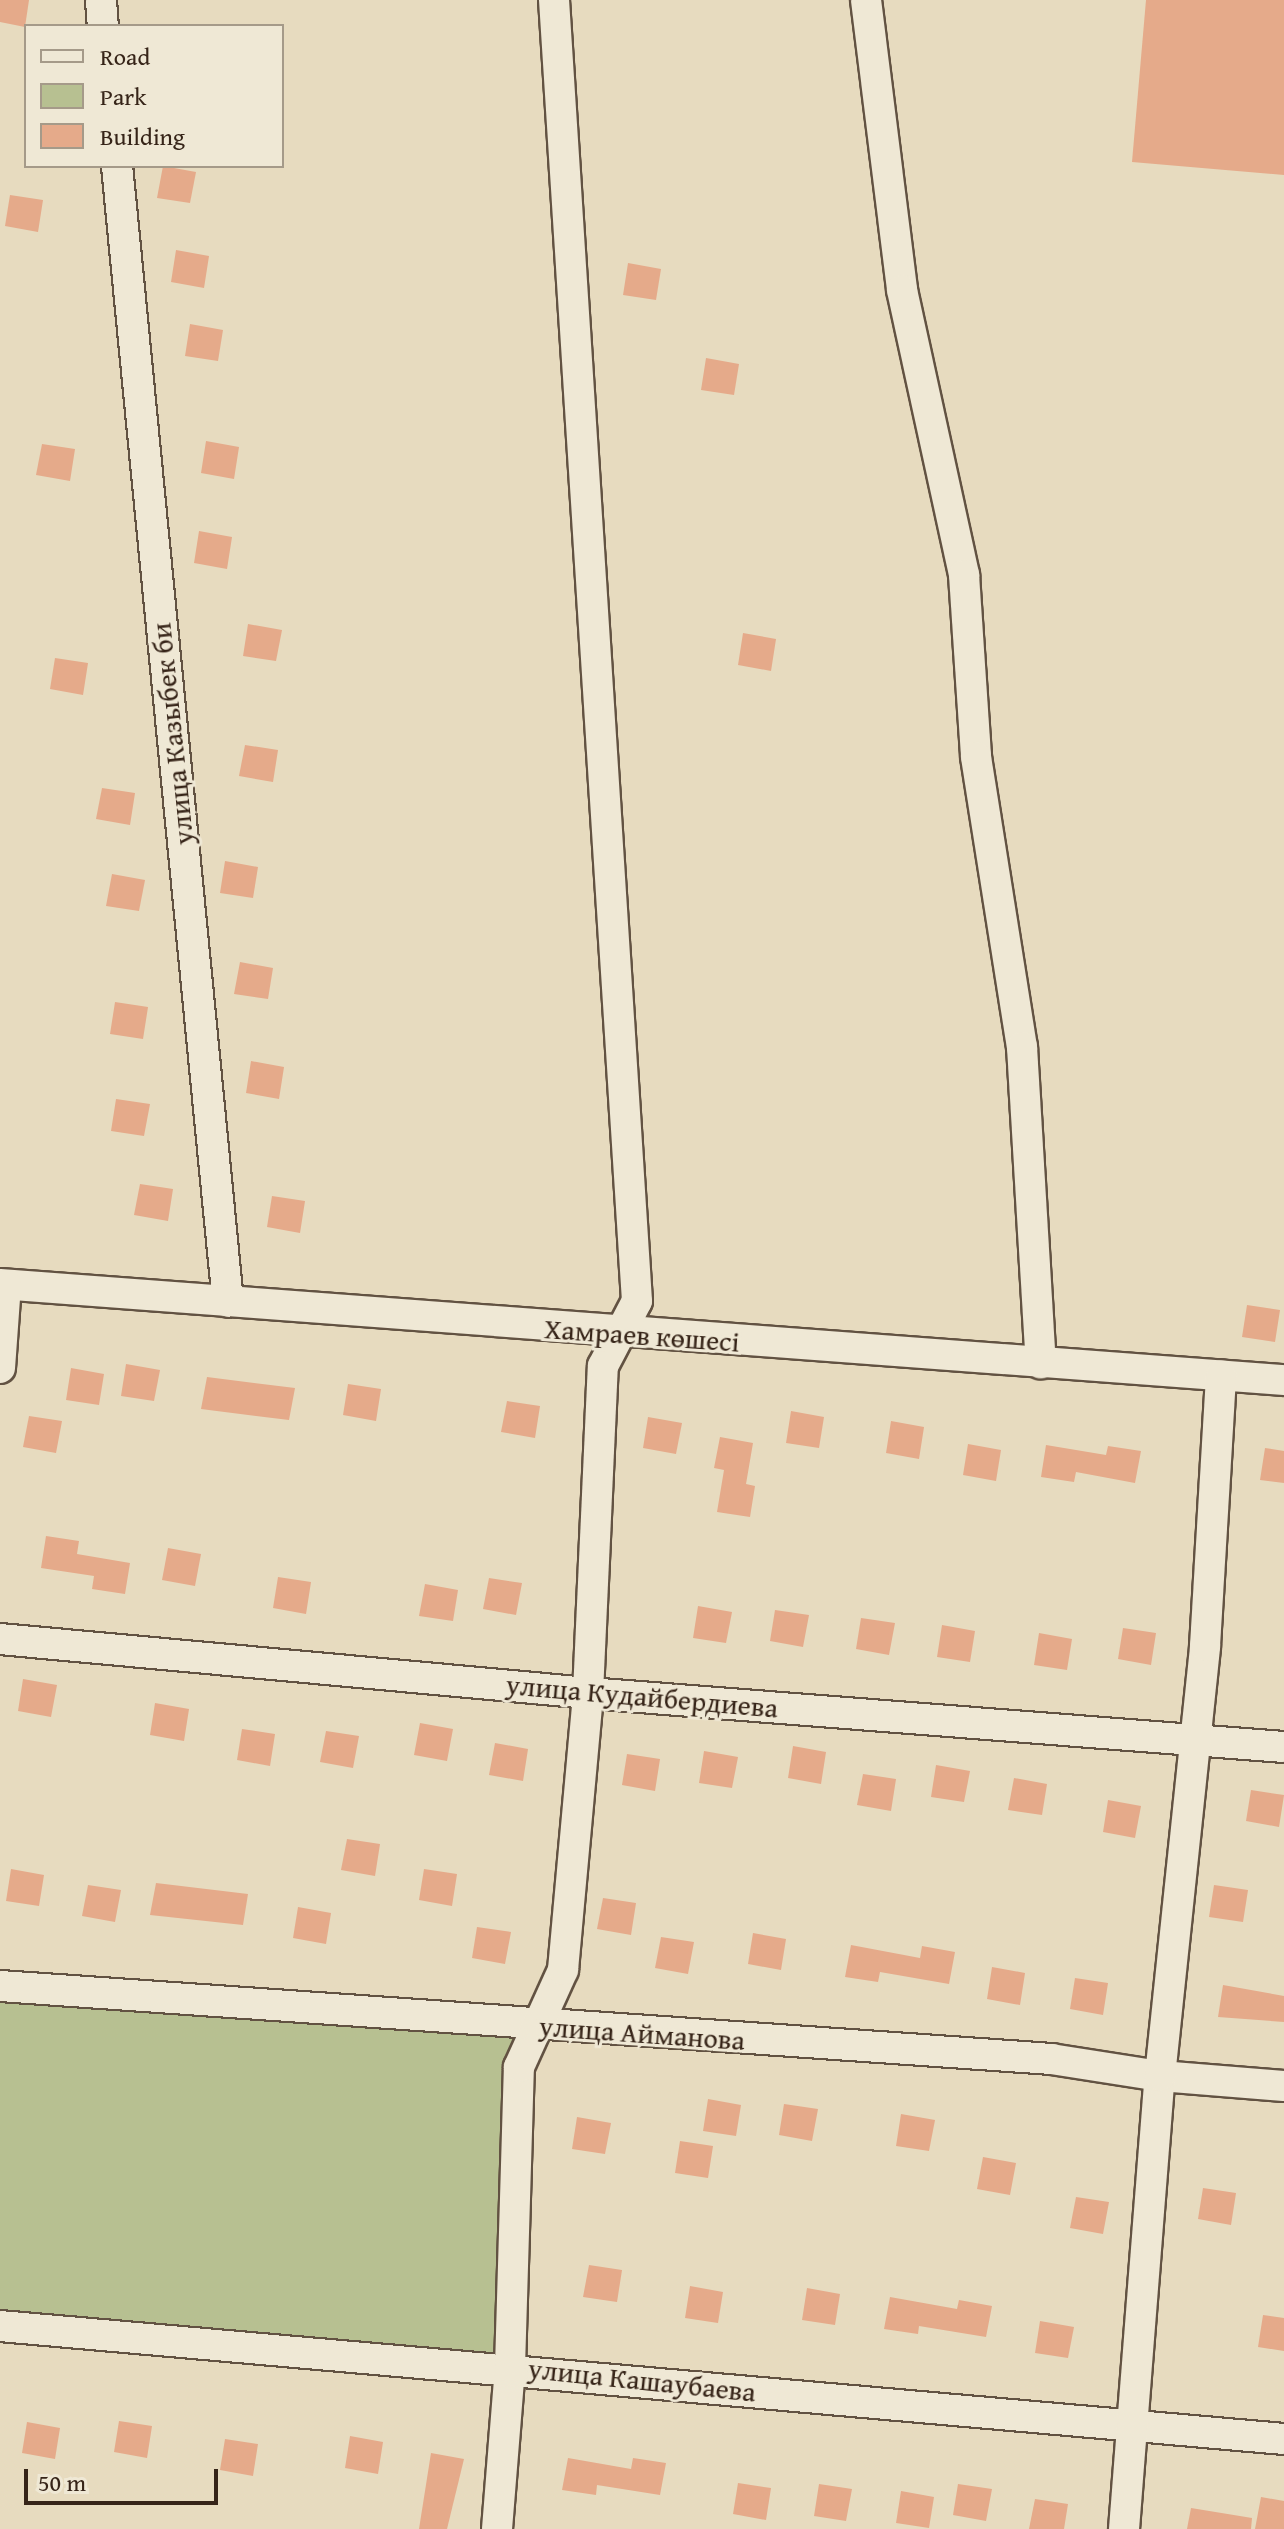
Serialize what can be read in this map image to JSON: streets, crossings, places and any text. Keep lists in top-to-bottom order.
{
  "streets": {
    "street": [
      "улица Казыбек би",
      "Хамраев көшесі",
      "улица Кудайбердиева",
      "улица Айманова",
      "улица Кашаубаева"
    ]
  },
  "crossings": [
    ["улица Казыбек би", "Хамраев көшесі"]
  ],
  "legend": ["Road", "Park", "Building"],
  "scale_bar": "50 m"
}
